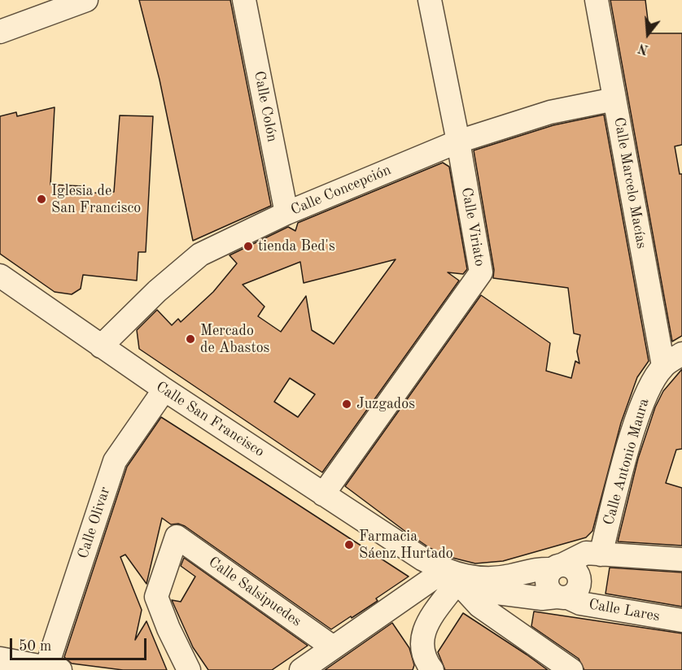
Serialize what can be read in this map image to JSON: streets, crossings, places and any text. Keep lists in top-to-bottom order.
{
  "streets": {
    "street": [
      "Calle Colón",
      "Calle Marcelo Macías",
      "Calle Concepción",
      "Calle Viriato",
      "Calle San Francisco",
      "Calle Antonio Maura",
      "Calle Olivar",
      "Calle Salsipuedes",
      "Calle Lares"
    ]
  },
  "crossings": [
    ["Calle Colón", "Calle Concepción"],
    ["Calle Marcelo Macías", "Calle Concepción"],
    ["Calle Marcelo Macías", "Calle Antonio Maura"],
    ["Calle Concepción", "Calle Viriato"],
    ["Calle Concepción", "Calle San Francisco"],
    ["Calle Viriato", "Calle San Francisco"],
    ["Calle San Francisco", "Calle Olivar"],
    ["Calle San Francisco", "Calle Lares"]
  ],
  "places": [
    "Iglesia de San Francisco",
    "tienda Bed's",
    "Mercado de Abastos",
    "Juzgados",
    "Farmacia Sáenz Hurtado"
  ],
  "scale_bar": "50 m",
  "north": "bottom"
}
